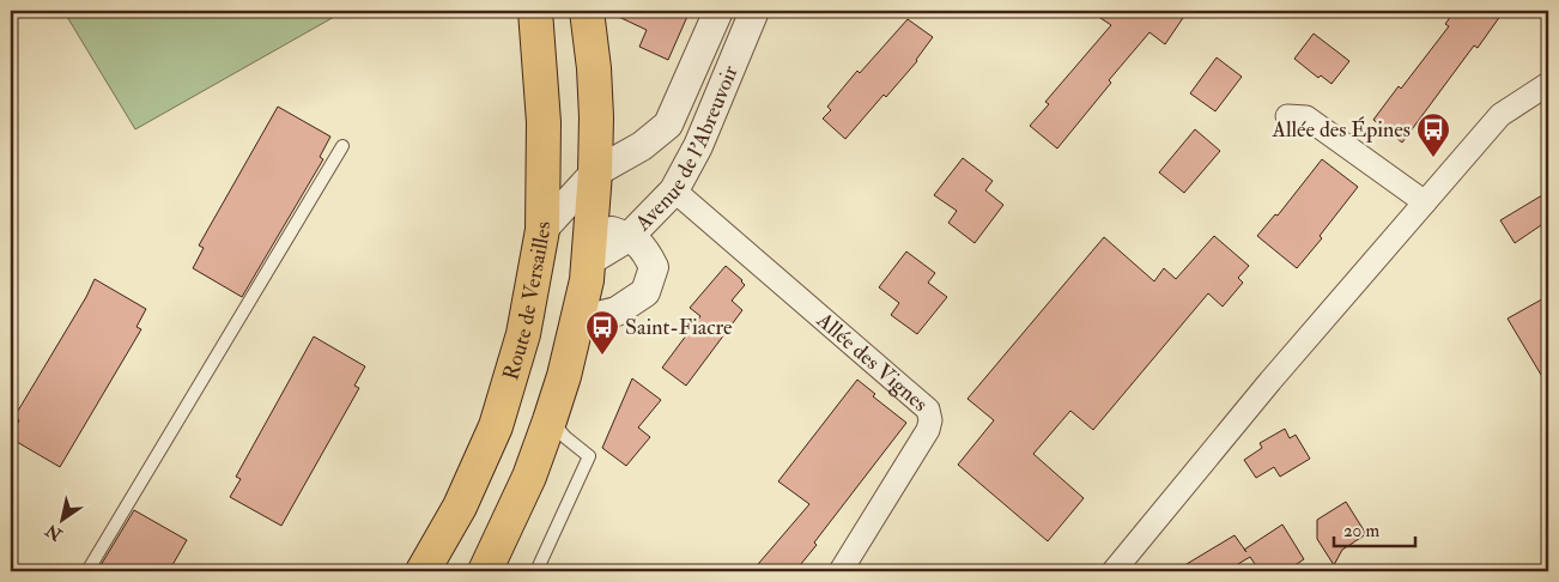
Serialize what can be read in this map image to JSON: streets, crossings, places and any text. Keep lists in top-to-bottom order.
{
  "streets": {
    "main road": ["Route de Versailles"],
    "street": ["Avenue de l'Abreuvoir", "Allée des Vignes"]
  },
  "crossings": [
    ["Avenue de l'Abreuvoir", "Route de Versailles"],
    ["Avenue de l'Abreuvoir", "Allée des Vignes"]
  ],
  "places": {
    "bus stop": ["Allée des Épines", "Saint-Fiacre"]
  },
  "scale_bar": "20 m",
  "north": "bottom left"
}
